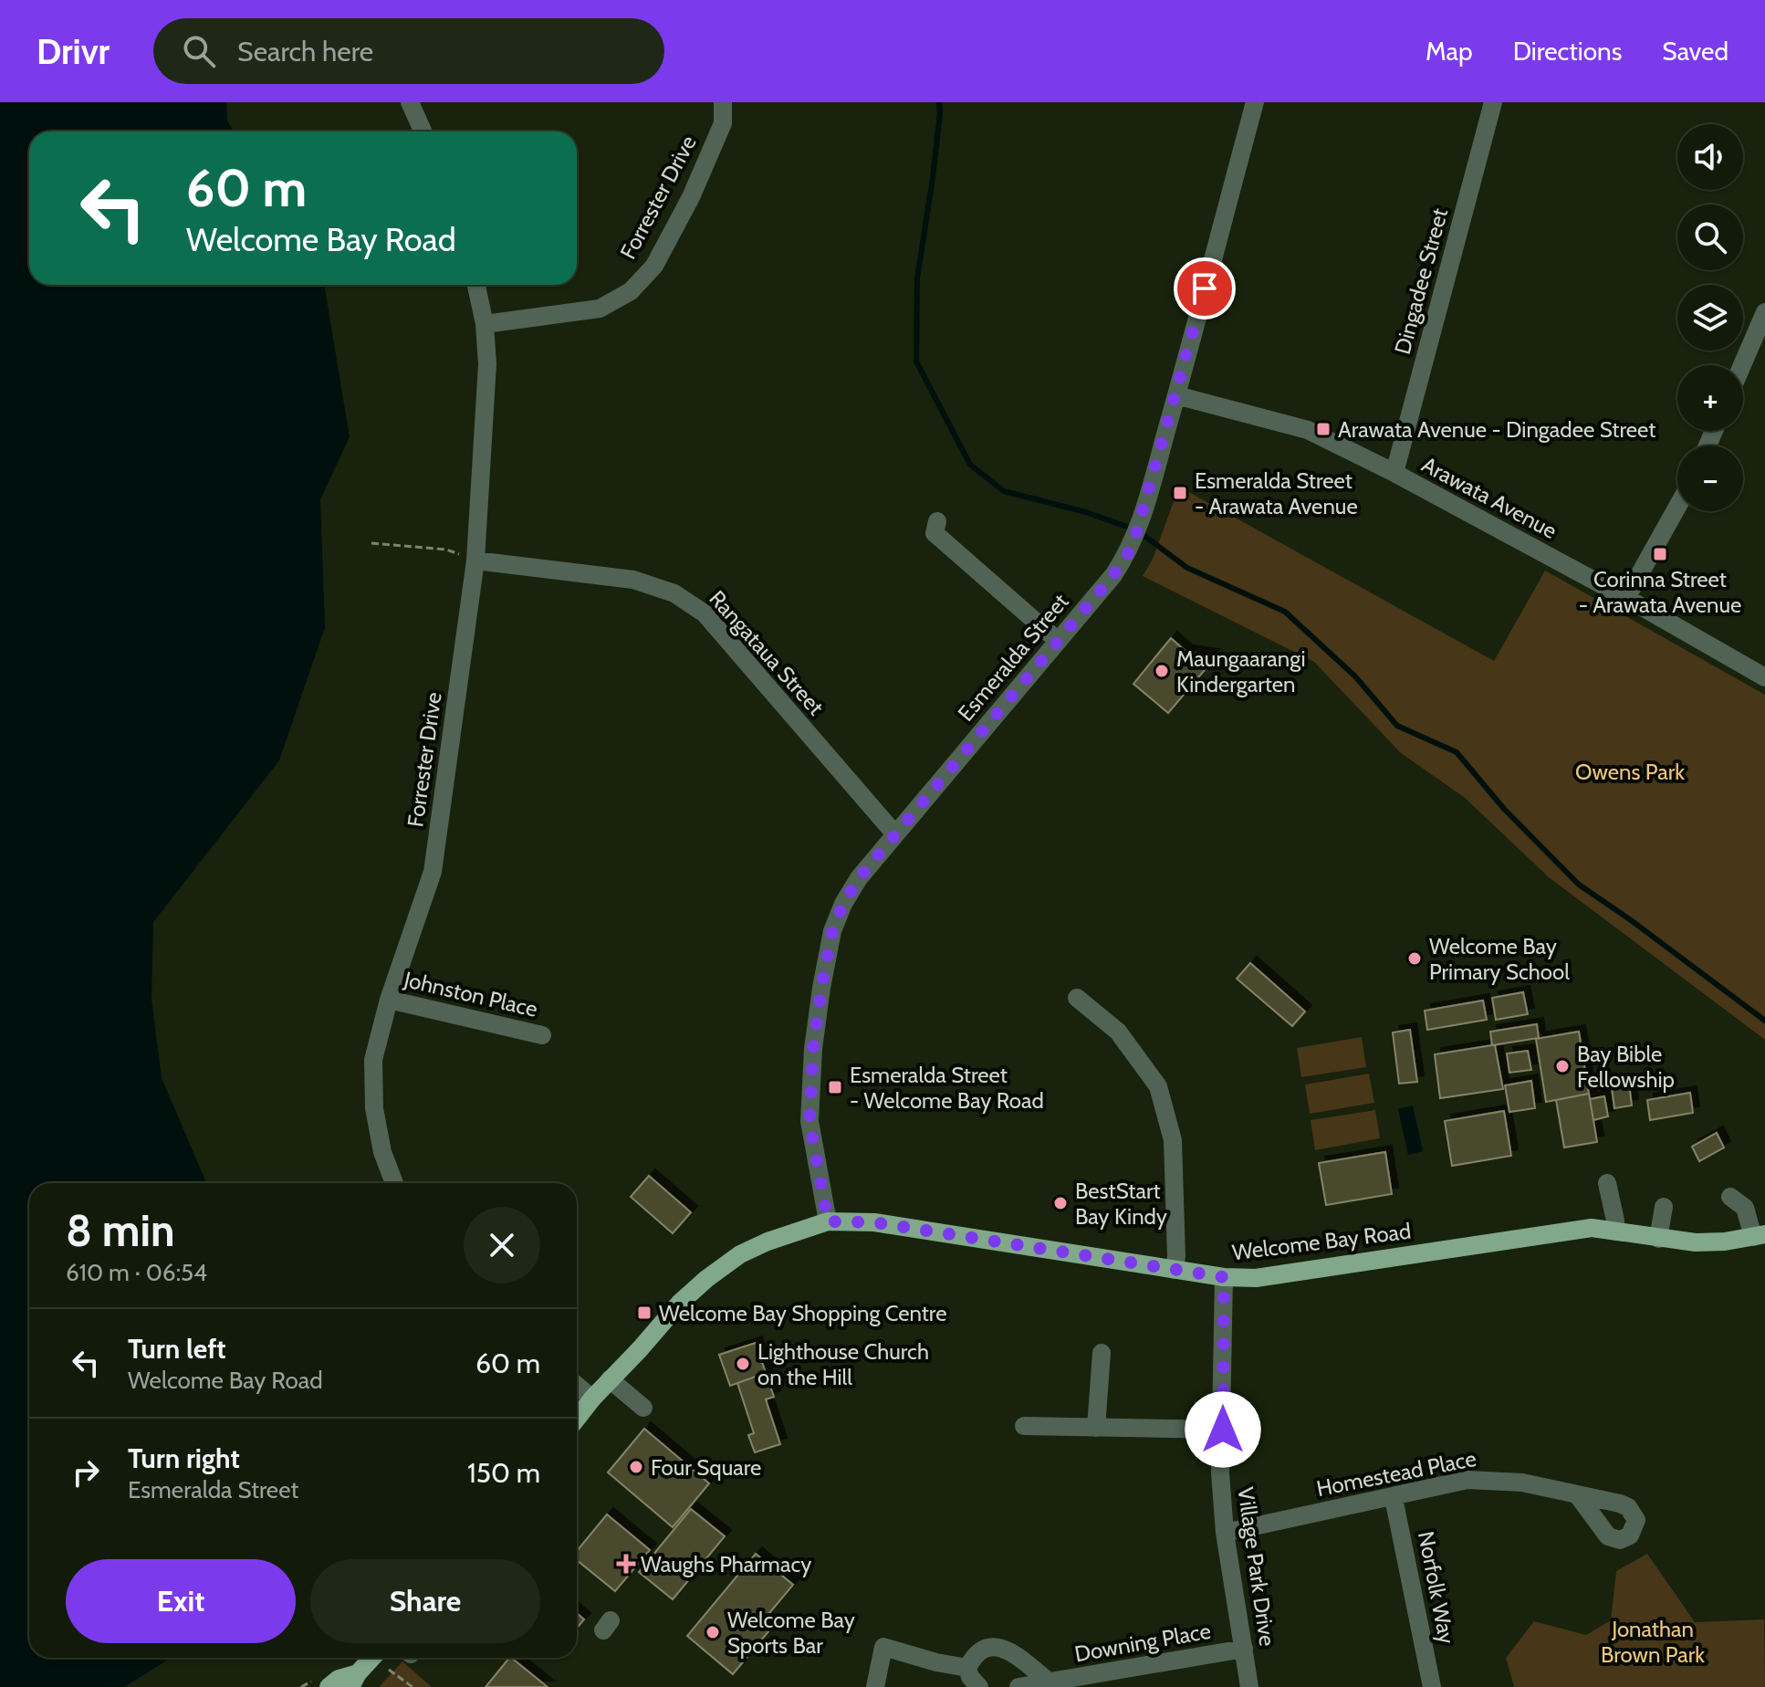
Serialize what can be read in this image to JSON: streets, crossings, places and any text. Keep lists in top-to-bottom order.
{
  "streets": {
    "main road": ["Welcome Bay Road"],
    "street": [
      "Forrester Drive",
      "Dingadee Street",
      "Arawata Avenue",
      "Rangataua Street",
      "Esmeralda Street",
      "Johnston Place",
      "Homestead Place",
      "Village Park Drive",
      "Norfolk Way",
      "Downing Place"
    ]
  },
  "crossings": [
    ["Forrester Drive", "Rangataua Street"],
    ["Forrester Drive", "Johnston Place"],
    ["Dingadee Street", "Arawata Avenue"],
    ["Arawata Avenue", "Esmeralda Street"],
    ["Rangataua Street", "Esmeralda Street"],
    ["Esmeralda Street", "Welcome Bay Road"],
    ["Welcome Bay Road", "Village Park Drive"],
    ["Homestead Place", "Village Park Drive"],
    ["Homestead Place", "Norfolk Way"],
    ["Village Park Drive", "Downing Place"]
  ],
  "parks": ["Owens Park", "Jonathan Brown Park"],
  "places": {
    "transit": [
      "Arawata Avenue - Dingadee Street",
      "Esmeralda Street - Arawata Avenue",
      "Corinna Street - Arawata Avenue",
      "Esmeralda Street - Welcome Bay Road",
      "Welcome Bay Shopping Centre"
    ],
    "other": [
      "Maungaarangi Kindergarten",
      "Welcome Bay Primary School",
      "Bay Bible Fellowship",
      "BestStart Bay Kindy",
      "Lighthouse Church on the Hill",
      "Four Square",
      "Welcome Bay Sports Bar"
    ],
    "health": ["Waughs Pharmacy"]
  },
  "page": {
    "header": "Drivr",
    "search": "Search here",
    "nav": ["Map", "Directions", "Saved"],
    "map_buttons": ["+", "−"],
    "turn": ["60 m", "Welcome Bay Road"],
    "heading": ["8 min", "610 m · 06:54"],
    "list": [
      {
        "name": "Turn left",
        "note": "Welcome Bay Road",
        "value": "60 m"
      },
      {
        "name": "Turn right",
        "note": "Esmeralda Street",
        "value": "150 m"
      }
    ],
    "buttons": ["Exit", "Share"]
  }
}
